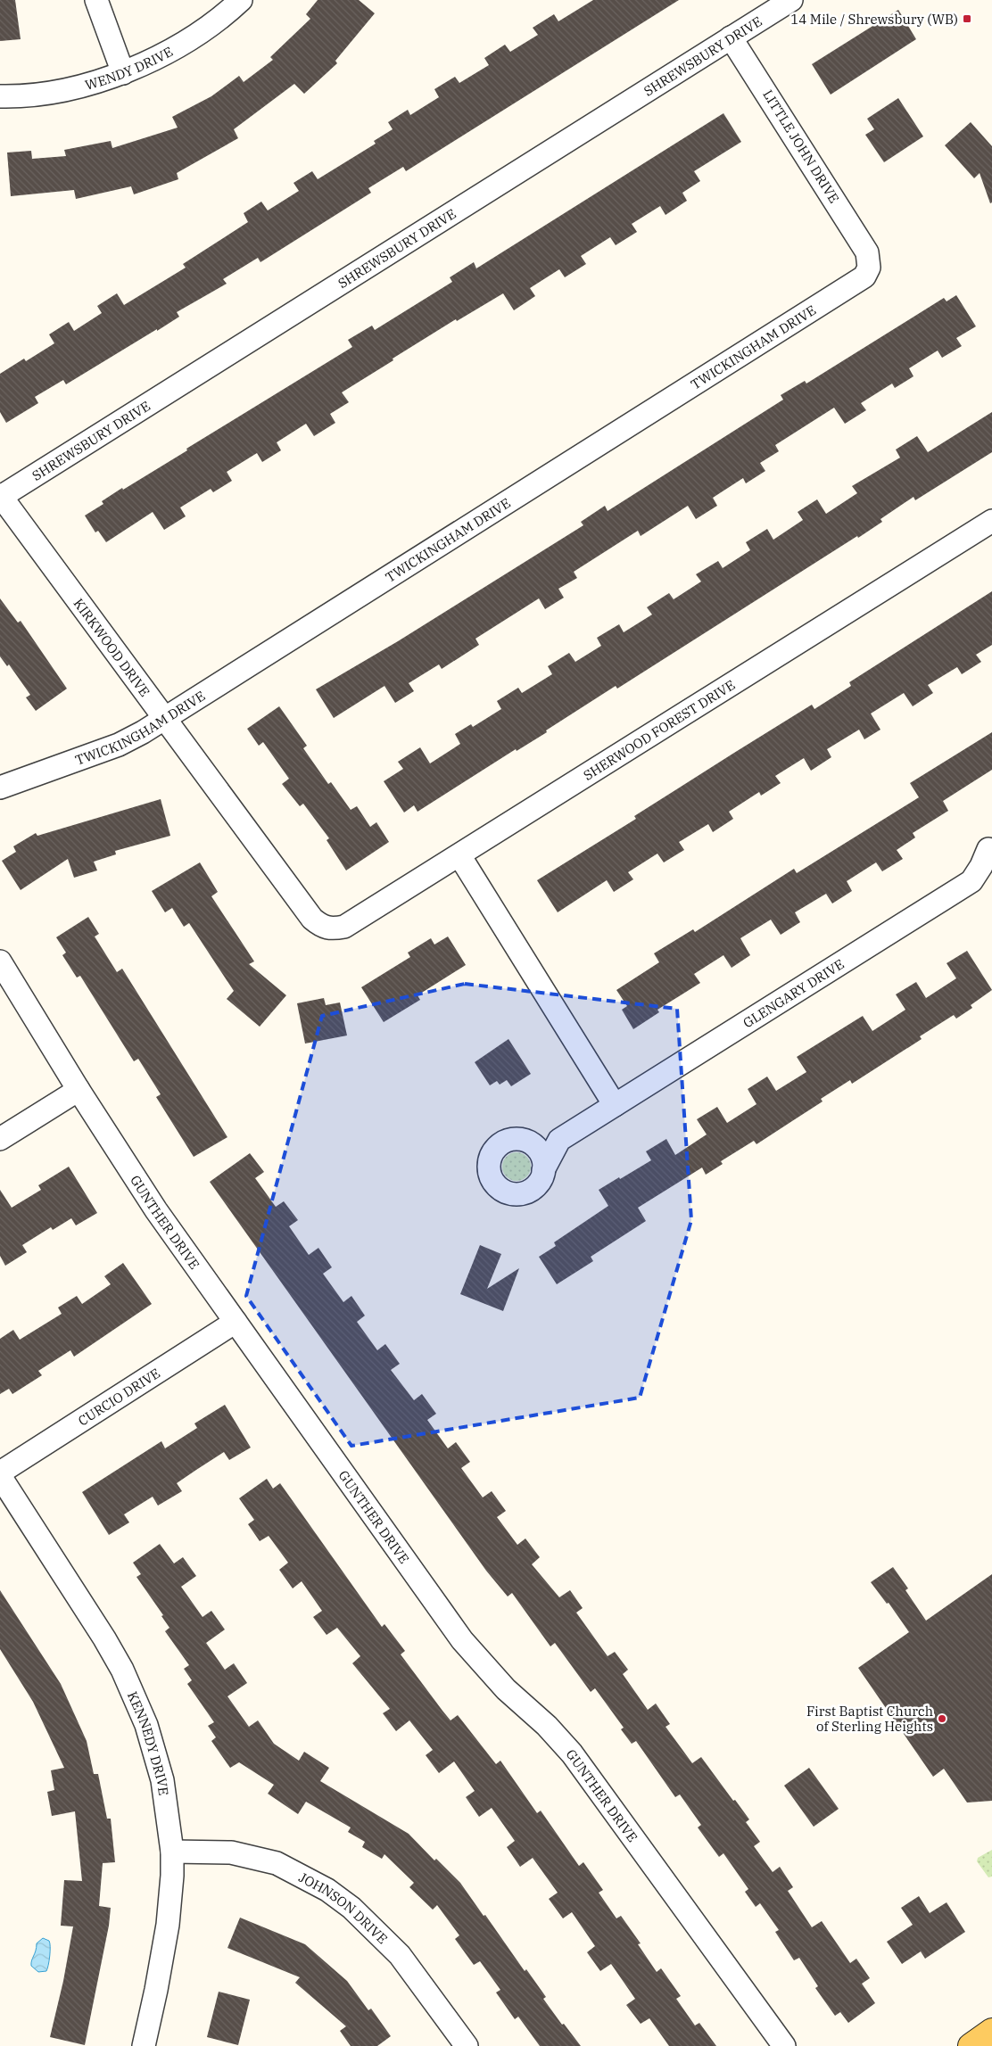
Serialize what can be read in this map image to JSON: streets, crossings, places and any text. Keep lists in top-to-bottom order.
{
  "streets": {
    "street": [
      "SHREWSBURY DRIVE",
      "WENDY DRIVE",
      "LITTLE JOHN DRIVE",
      "TWICKINGHAM DRIVE",
      "KIRKWOOD DRIVE",
      "SHERWOOD FOREST DRIVE",
      "GLENGARY DRIVE",
      "GUNTHER DRIVE",
      "CURCIO DRIVE",
      "KENNEDY DRIVE",
      "JOHNSON DRIVE"
    ]
  },
  "crossings": [
    ["SHREWSBURY DRIVE", "LITTLE JOHN DRIVE"],
    ["SHREWSBURY DRIVE", "KIRKWOOD DRIVE"],
    ["LITTLE JOHN DRIVE", "TWICKINGHAM DRIVE"],
    ["TWICKINGHAM DRIVE", "KIRKWOOD DRIVE"],
    ["KIRKWOOD DRIVE", "SHERWOOD FOREST DRIVE"],
    ["GUNTHER DRIVE", "CURCIO DRIVE"],
    ["CURCIO DRIVE", "KENNEDY DRIVE"],
    ["KENNEDY DRIVE", "JOHNSON DRIVE"]
  ],
  "places": {
    "transit": ["14 Mile / Shrewsbury (WB)"],
    "other": ["First Baptist Church of Sterling Heights"]
  }
}
